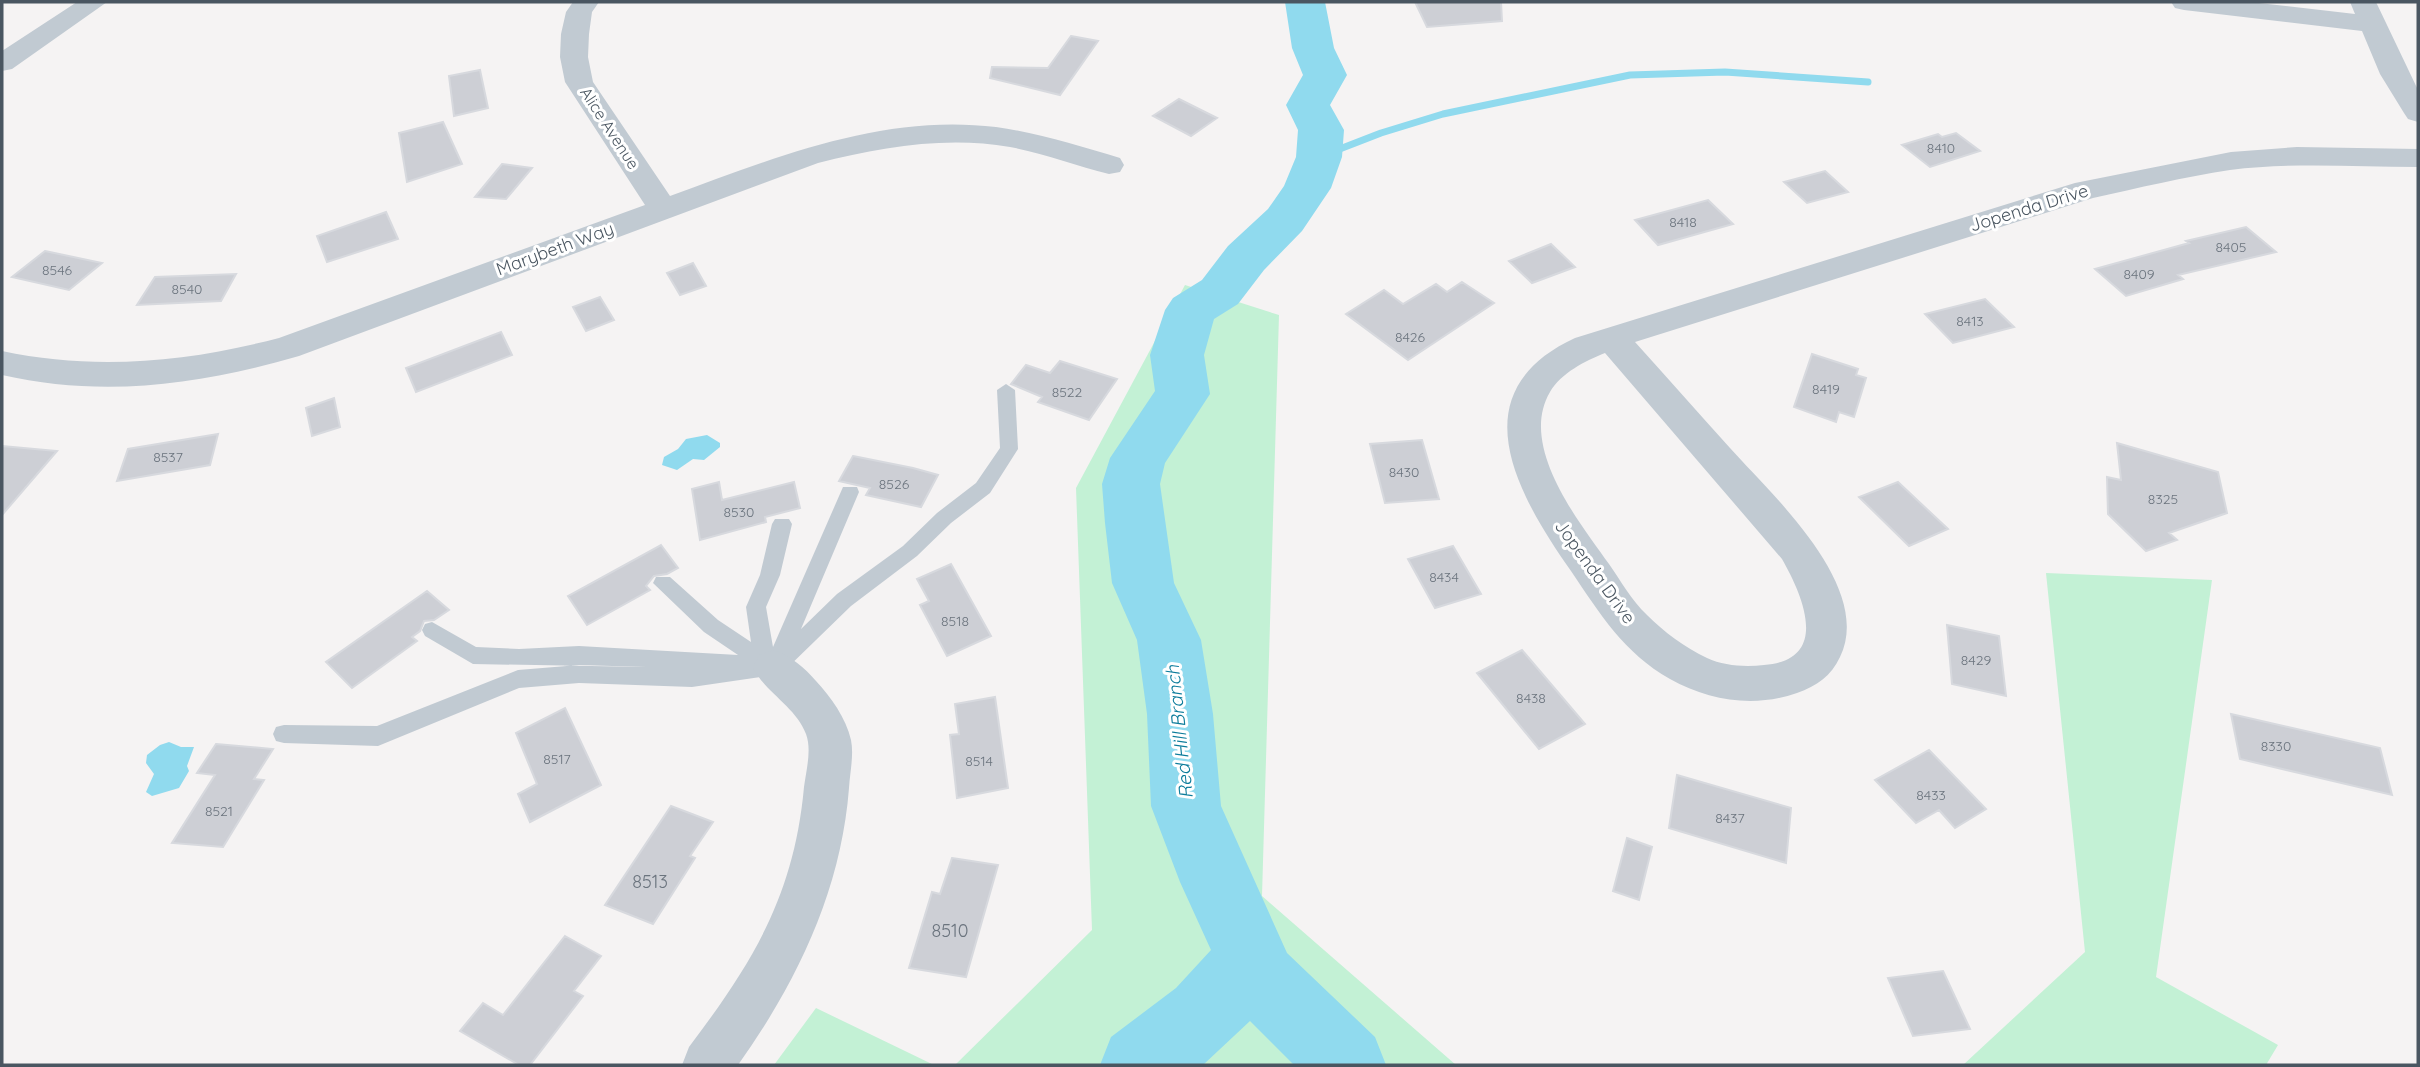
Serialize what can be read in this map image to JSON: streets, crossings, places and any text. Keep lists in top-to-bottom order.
{
  "streets": {
    "street": ["Alice Avenue", "Jopenda Drive", "Marybeth Way"]
  },
  "crossings": [
    ["Alice Avenue", "Marybeth Way"]
  ],
  "water": ["Red Hill Branch"],
  "house_numbers": [
    "8410",
    "8418",
    "8405",
    "8546",
    "8409",
    "8540",
    "8413",
    "8426",
    "8419",
    "8522",
    "8537",
    "8430",
    "8526",
    "8325",
    "8530",
    "8434",
    "8518",
    "8429",
    "8438",
    "8330",
    "8517",
    "8514",
    "8433",
    "8521",
    "8437",
    "8513",
    "8510"
  ]
}
